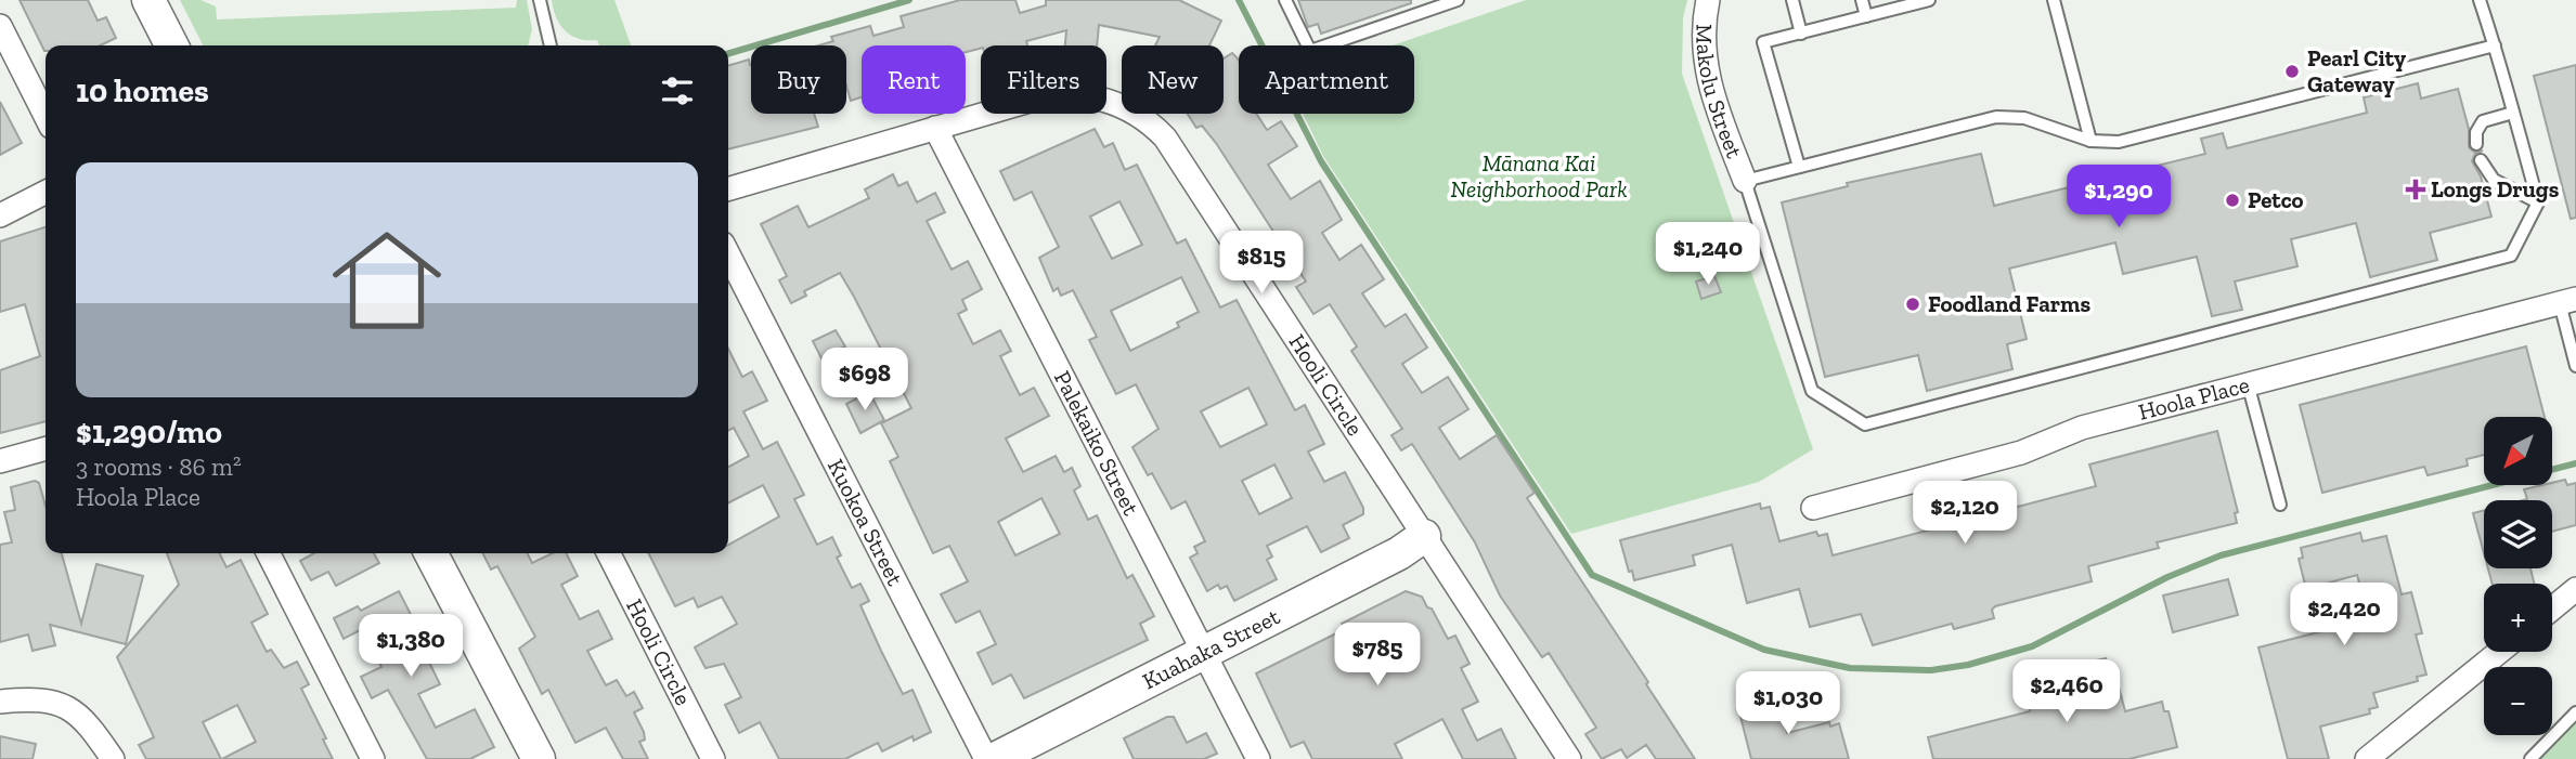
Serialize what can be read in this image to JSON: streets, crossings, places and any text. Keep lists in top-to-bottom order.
{
  "streets": {
    "street": [
      "Makolu Street",
      "Hooli Circle",
      "Hoola Place",
      "Palekaiko Street",
      "Kuokoa Street",
      "Kuahaka Street"
    ]
  },
  "crossings": [
    ["Hooli Circle", "Palekaiko Street"],
    ["Hooli Circle", "Kuahaka Street"],
    ["Palekaiko Street", "Kuahaka Street"]
  ],
  "parks": ["Mānana Kai Neighborhood Park"],
  "places": {
    "other": ["Pearl City Gateway", "Petco", "Foodland Farms"],
    "health": ["Longs Drugs"]
  },
  "north": "bottom left",
  "page": {
    "chip": [
      "Buy",
      "Rent",
      "Filters",
      "New",
      "Apartment"
    ],
    "heading": "10 homes",
    "list": [
      {
        "name": "$1,290/mo",
        "note": "3 rooms · 86 m² · Hoola Place"
      }
    ],
    "price": [
      "$1,290",
      "$1,240",
      "$815",
      "$698",
      "$2,120",
      "$2,420",
      "$1,380",
      "$785",
      "$2,460",
      "$1,030"
    ],
    "map_buttons": ["+", "−"]
  }
}
